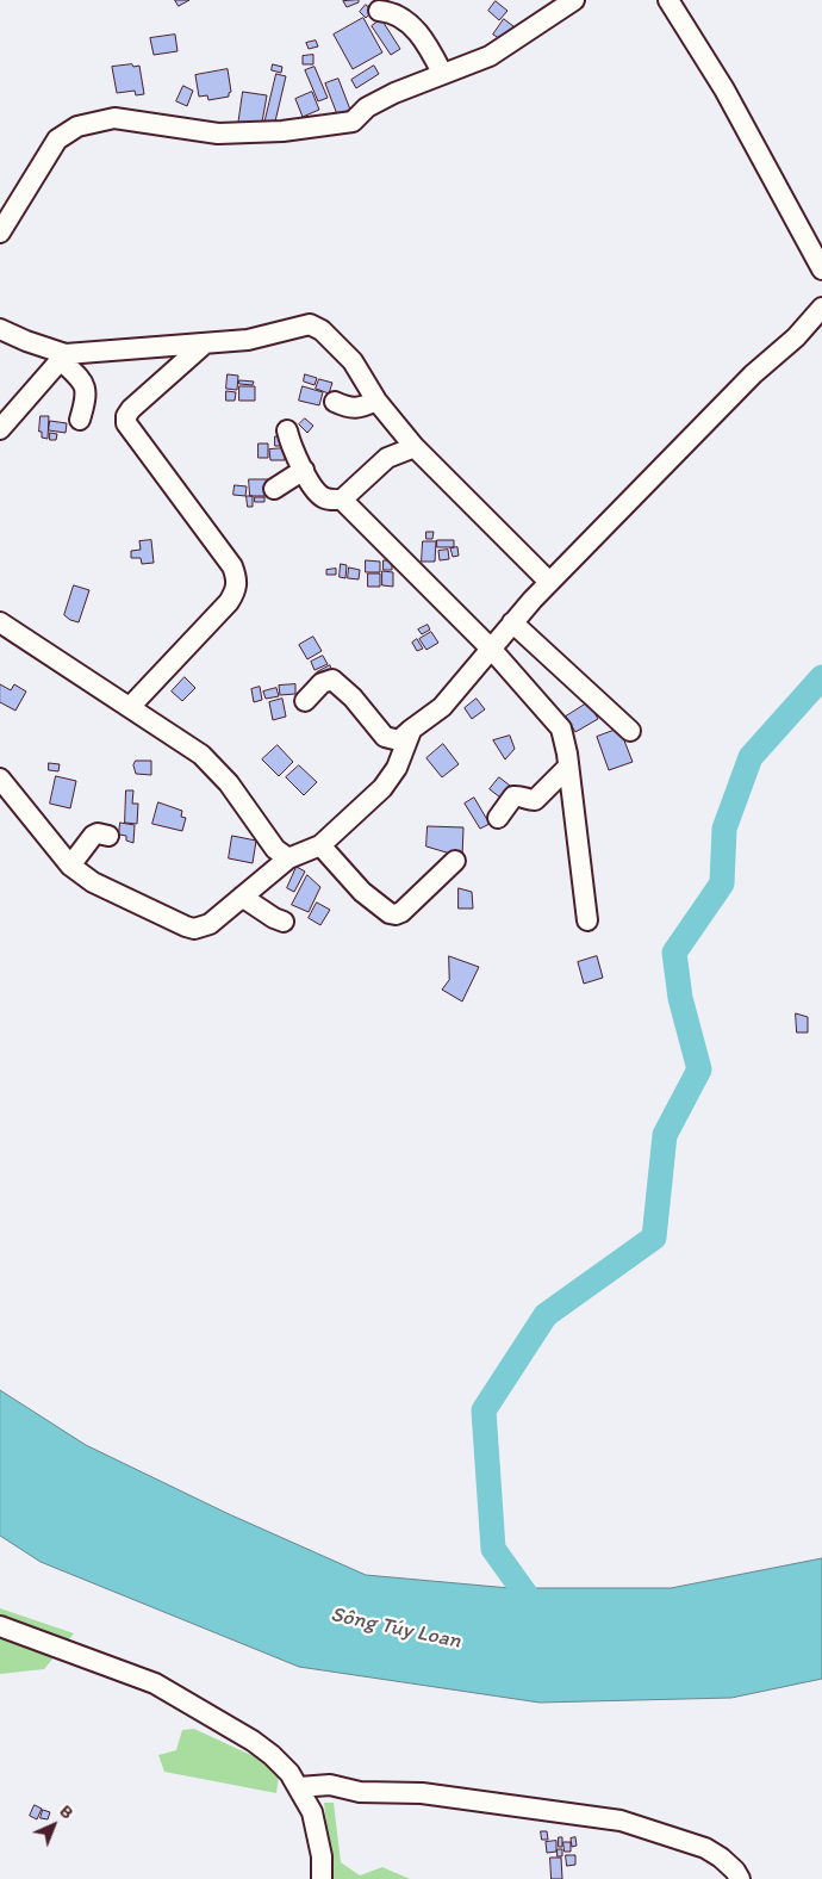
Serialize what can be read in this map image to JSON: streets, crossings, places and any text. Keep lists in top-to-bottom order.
{
  "water": ["Sông Túy Loan"],
  "north": "top right"
}
